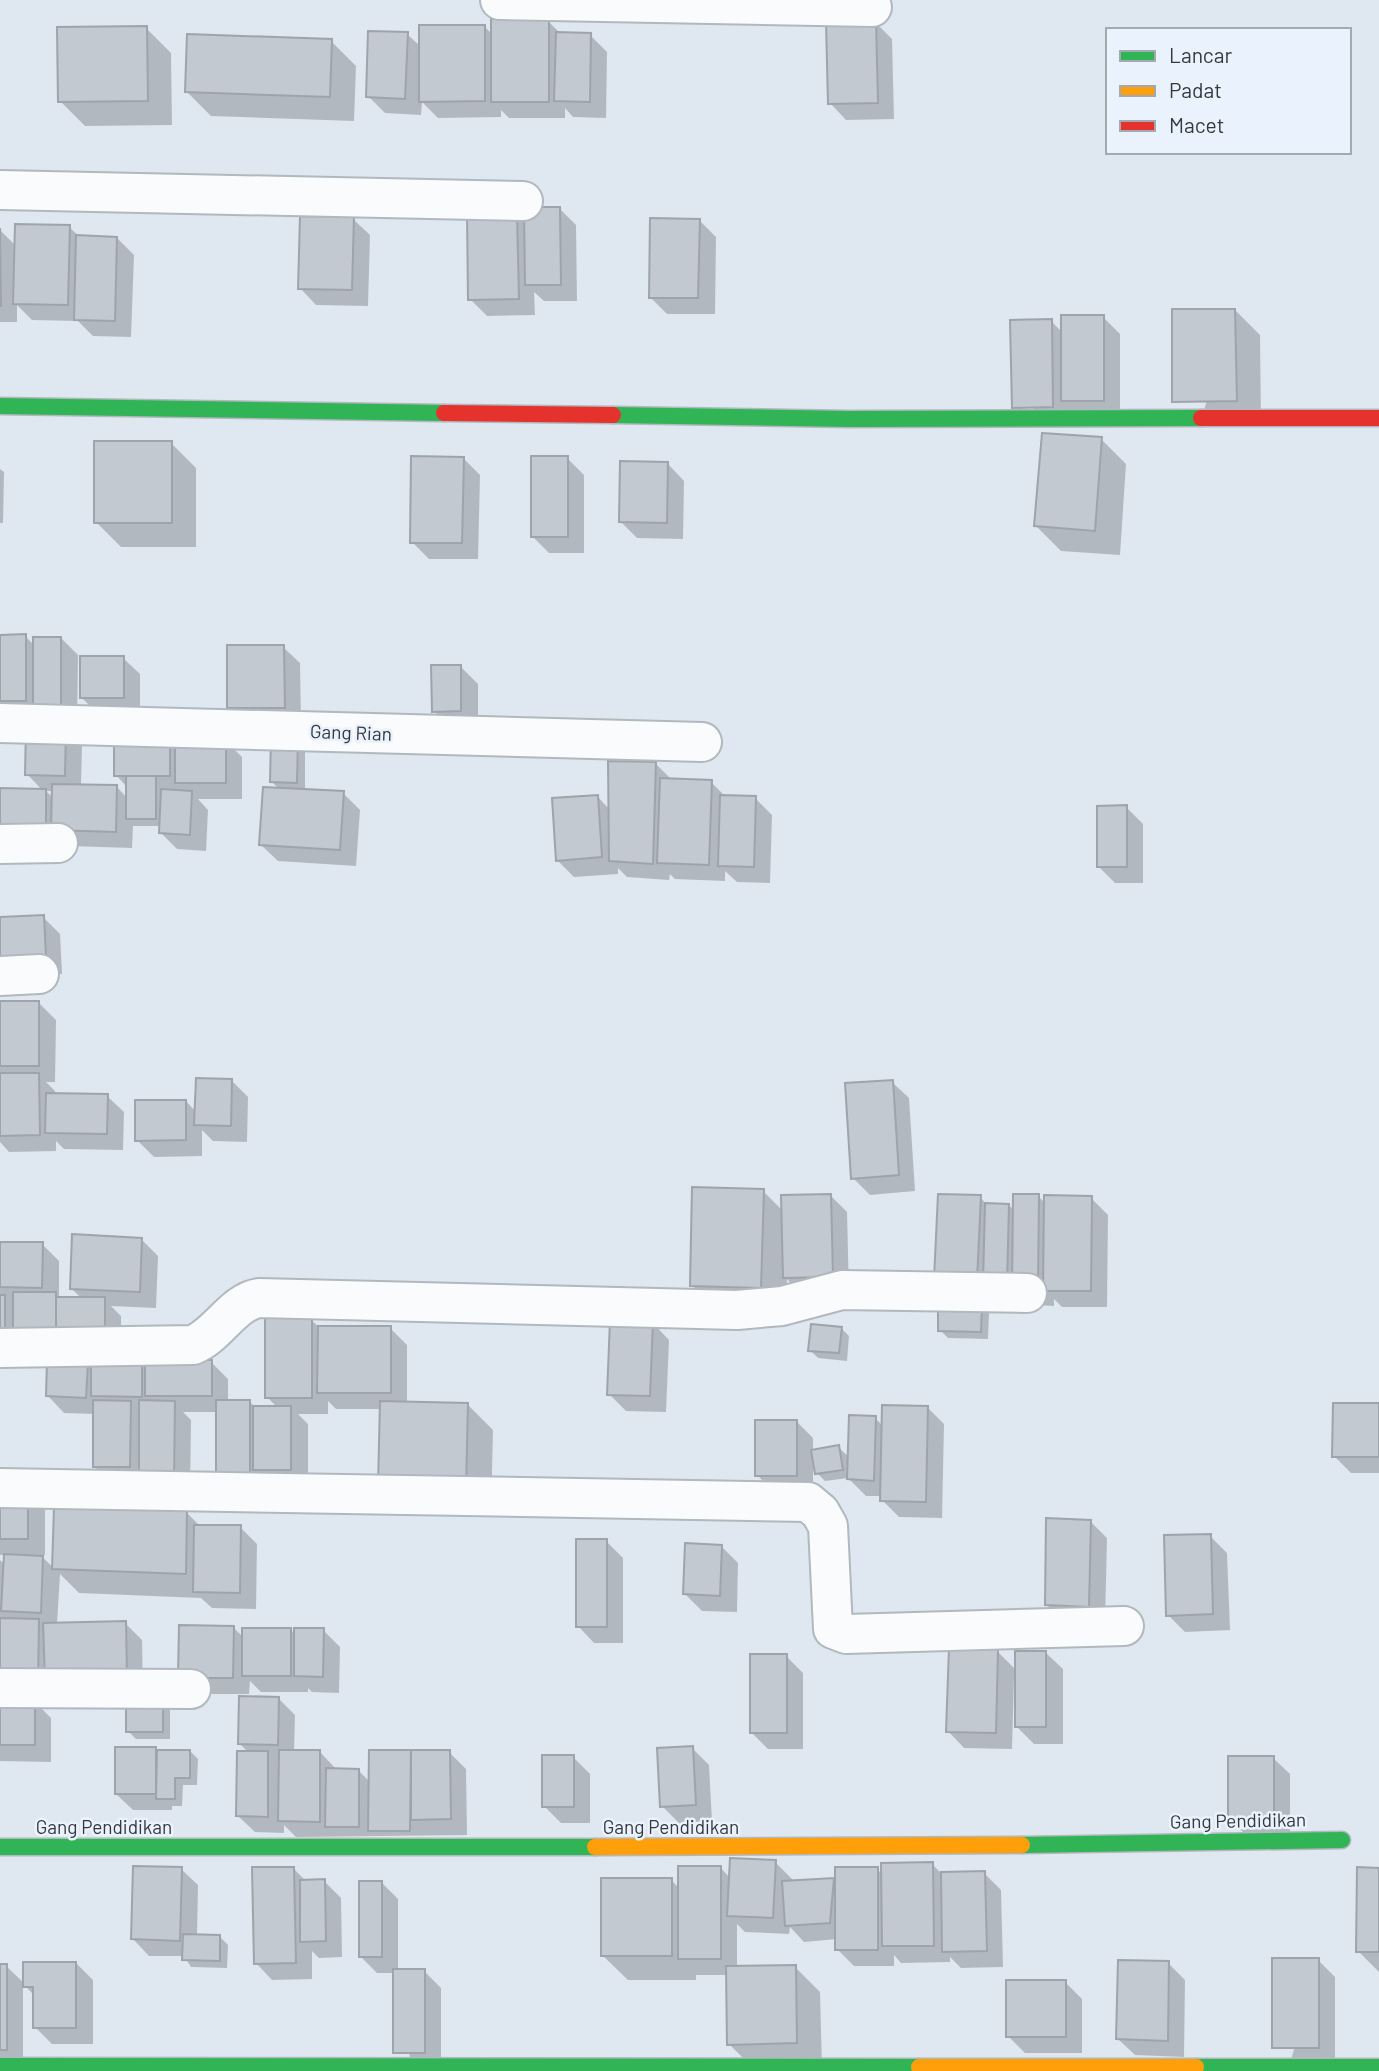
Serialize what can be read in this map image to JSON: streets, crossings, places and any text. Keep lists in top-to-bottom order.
{
  "streets": {
    "street": ["Gang Rian", "Gang Pendidikan"]
  },
  "legend": ["Lancar", "Padat", "Macet"]
}
